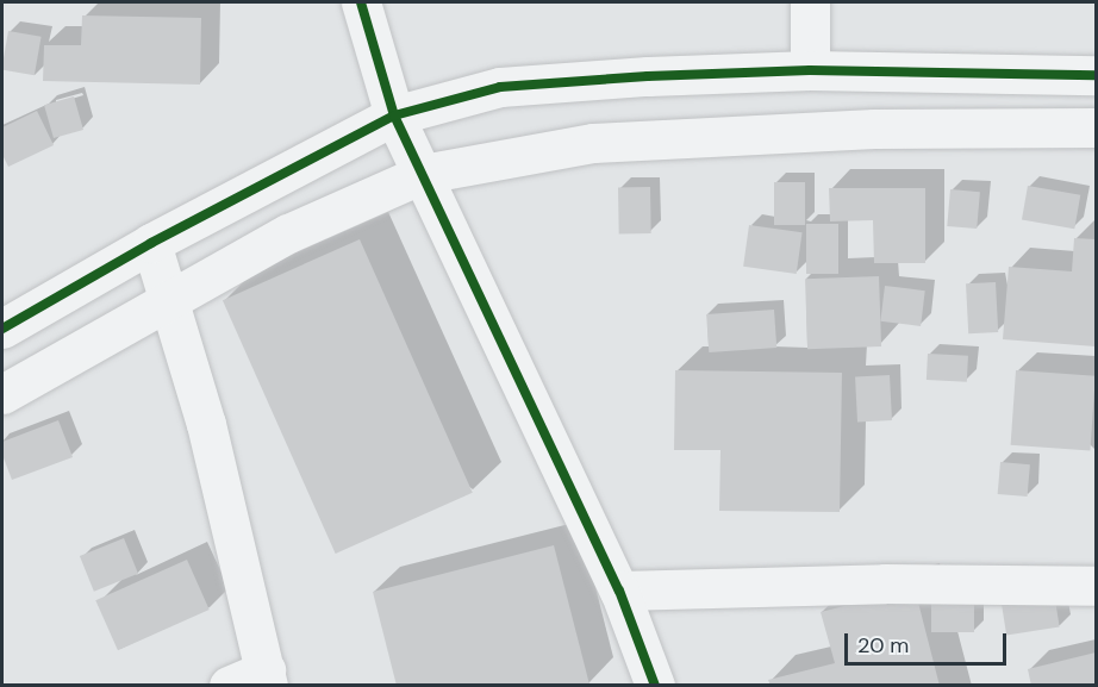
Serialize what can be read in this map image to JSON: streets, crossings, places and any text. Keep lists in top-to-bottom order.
{
  "scale_bar": "20 m"
}
